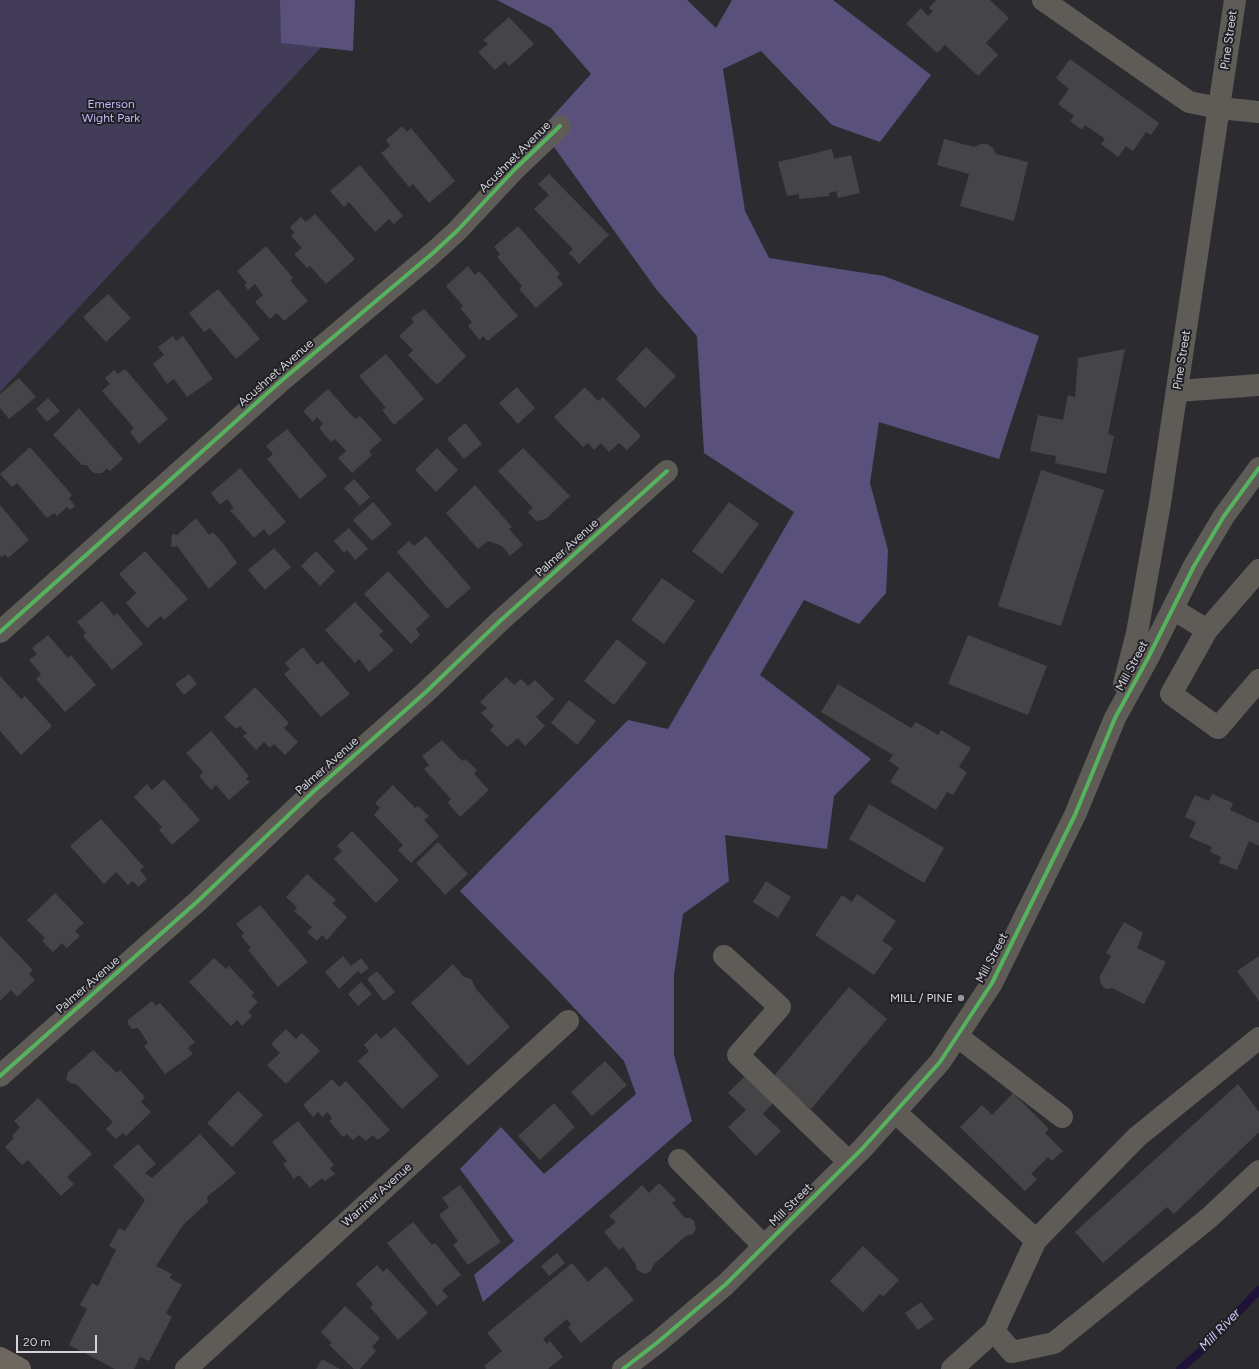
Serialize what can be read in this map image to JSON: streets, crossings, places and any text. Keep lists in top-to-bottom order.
{
  "streets": {
    "street": [
      "Pine Street",
      "Acushnet Avenue",
      "Palmer Avenue",
      "Mill Street",
      "Warriner Avenue"
    ]
  },
  "crossings": [
    ["Pine Street", "Mill Street"]
  ],
  "water": ["Mill River"],
  "parks": ["Emerson Wight Park"],
  "places": ["MILL / PINE"],
  "scale_bar": "20 m"
}
